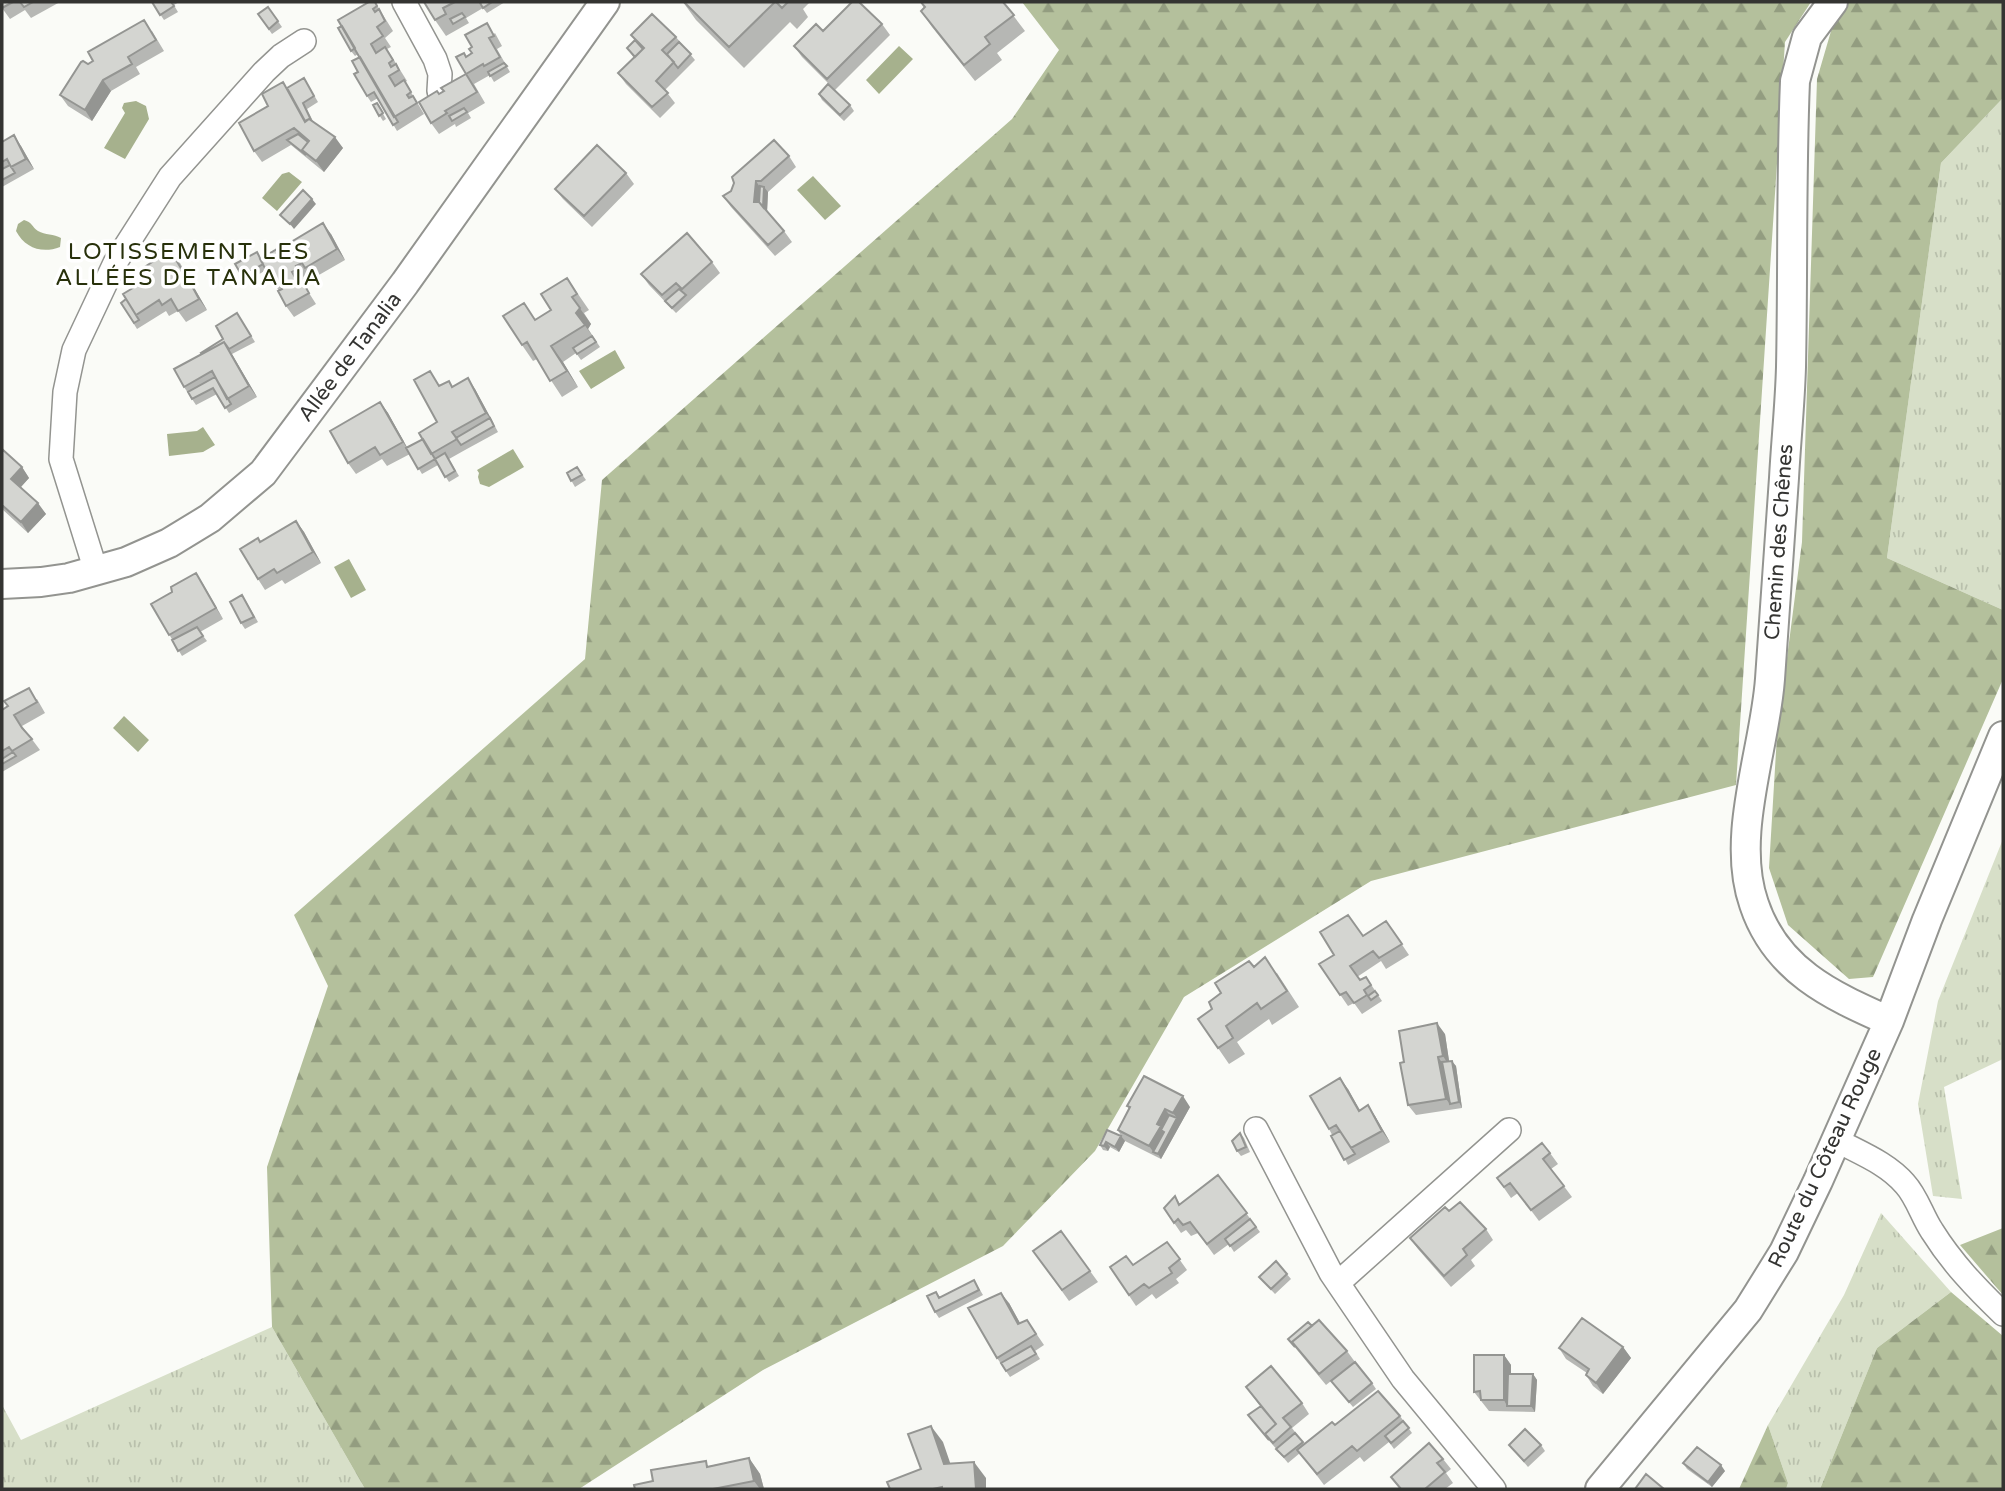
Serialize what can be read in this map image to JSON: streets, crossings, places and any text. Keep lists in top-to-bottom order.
{
  "streets": {
    "street": ["Allée de Tanalia", "Chemin des Chênes", "Route du Côteau Rouge"]
  },
  "crossings": [
    ["Chemin des Chênes", "Route du Côteau Rouge"]
  ],
  "districts": ["LOTISSEMENT LES ALLÉES DE TANALIA"]
}
